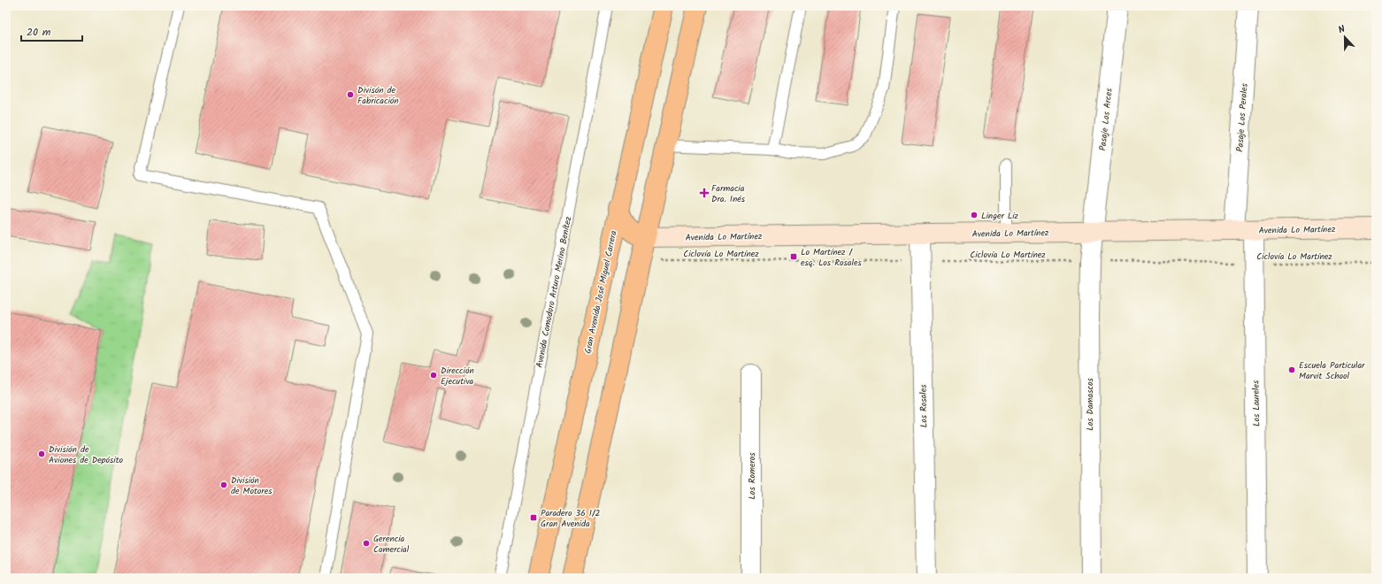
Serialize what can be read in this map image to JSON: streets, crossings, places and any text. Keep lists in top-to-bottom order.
{
  "streets": {
    "main road": ["Avenida Lo Martínez", "Gran Avenida José Miguel Carrera"],
    "street": [
      "Pasaje Los Perales",
      "Pasaje Los Arces",
      "Los Laureles",
      "Los Damascos",
      "Los Rosales",
      "Los Romeros"
    ],
    "lane": ["Avenida Comodoro Arturo Merino Benítez"],
    "path": ["Ciclovía Lo Martínez"]
  },
  "crossings": [
    ["Pasaje Los Perales", "Avenida Lo Martínez"],
    ["Pasaje Los Arces", "Avenida Lo Martínez"],
    ["Pasaje Los Arces", "Los Damascos"],
    ["Avenida Lo Martínez", "Los Laureles"],
    ["Avenida Lo Martínez", "Los Damascos"],
    ["Avenida Lo Martínez", "Los Rosales"],
    ["Ciclovía Lo Martínez", "Los Laureles"],
    ["Ciclovía Lo Martínez", "Los Damascos"],
    ["Ciclovía Lo Martínez", "Los Rosales"]
  ],
  "places": {
    "other": [
      "Divisón de Fabricación",
      "Linger Liz",
      "Escuela Particular Marvit School",
      "Dirección Ejecutiva",
      "División de Aviones de Depósito",
      "División de Motores",
      "Gerencia Comercial"
    ],
    "health": ["Farmacia Dra. Inés"],
    "transit": ["Lo Martínez / esq. Los Rosales", "Paradero 36 1/2 Gran Avenida"]
  },
  "scale_bar": "20 m",
  "north": "top"
}
